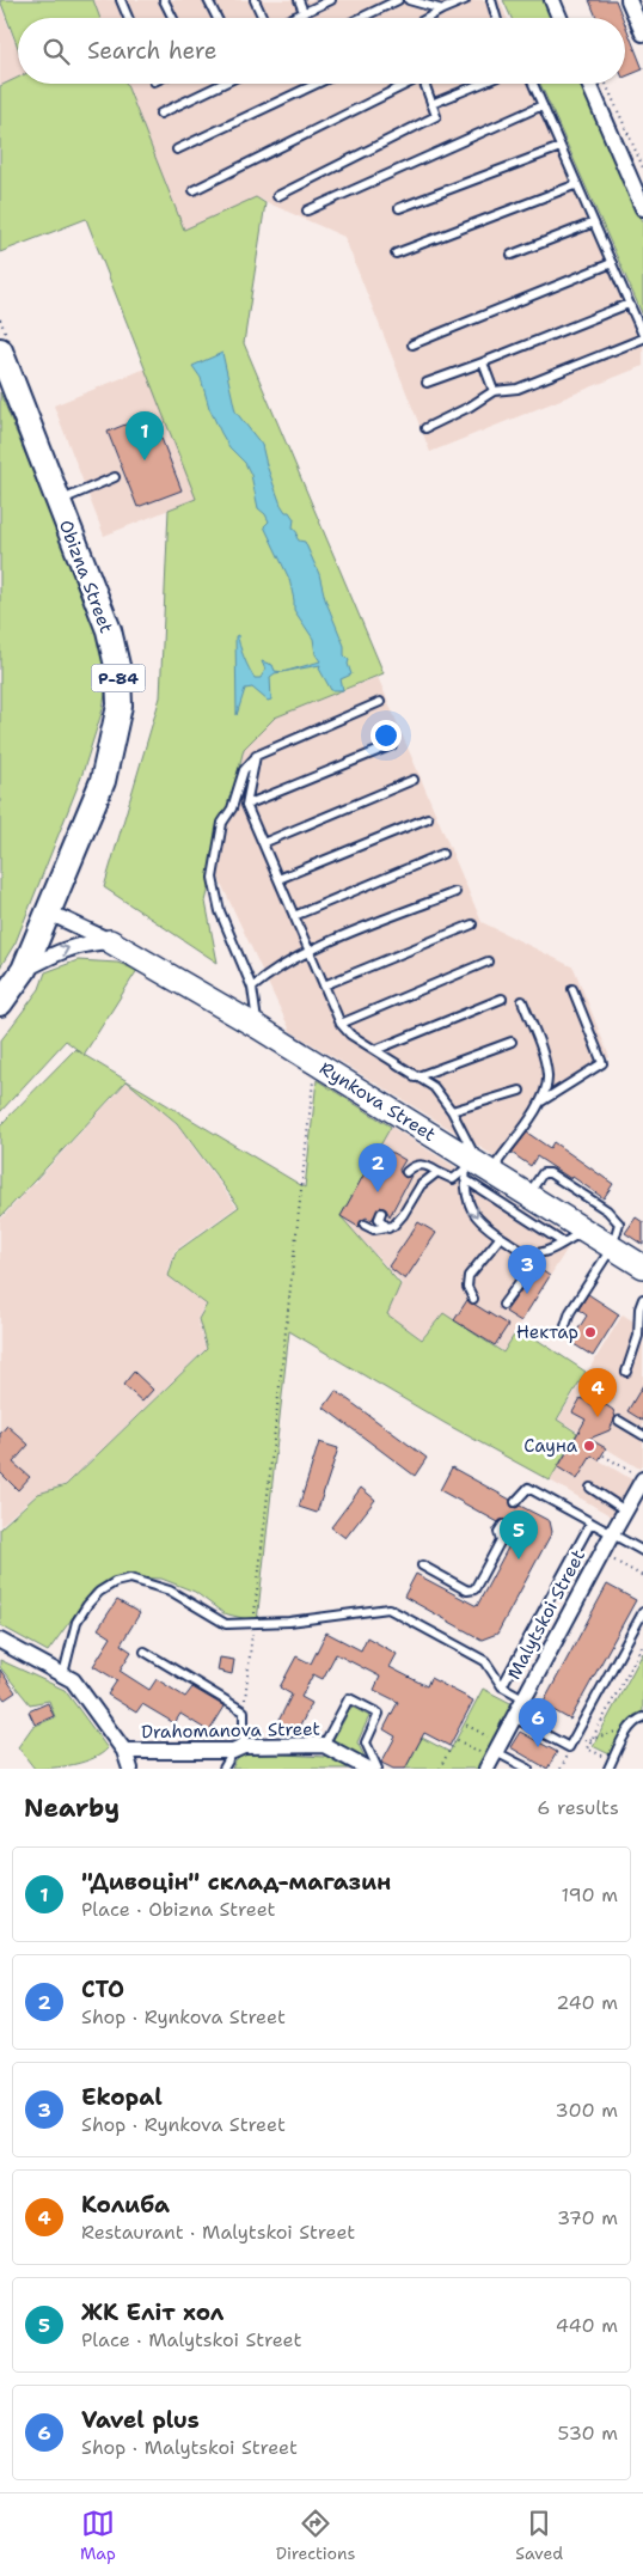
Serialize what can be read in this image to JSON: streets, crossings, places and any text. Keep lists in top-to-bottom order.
{
  "streets": {
    "main road": ["Obizna Street", "Р-84", "Rynkova Street"],
    "street": ["Malytskoi Street", "Drahomanova Street"]
  },
  "crossings": [
    ["Obizna Street", "Rynkova Street"]
  ],
  "places": ["Нектар", "Сауна"],
  "page": {
    "search": "Search here",
    "pins": [
      "1",
      "2",
      "3",
      "4",
      "5",
      "6"
    ],
    "heading": ["Nearby", "6 results"],
    "list": [
      {
        "mark": "1",
        "name": "\"Дивоцін\" склад-магазин",
        "note": "Place · Obizna Street",
        "value": "190 m"
      },
      {
        "mark": "2",
        "name": "СТО",
        "note": "Shop · Rynkova Street",
        "value": "240 m"
      },
      {
        "mark": "3",
        "name": "Ekopal",
        "note": "Shop · Rynkova Street",
        "value": "300 m"
      },
      {
        "mark": "4",
        "name": "Колиба",
        "note": "Restaurant · Malytskoi Street",
        "value": "370 m"
      },
      {
        "mark": "5",
        "name": "ЖК Еліт хол",
        "note": "Place · Malytskoi Street",
        "value": "440 m"
      },
      {
        "mark": "6",
        "name": "Vavel plus",
        "note": "Shop · Malytskoi Street",
        "value": "530 m"
      }
    ],
    "nav": ["Map", "Directions", "Saved"]
  }
}
